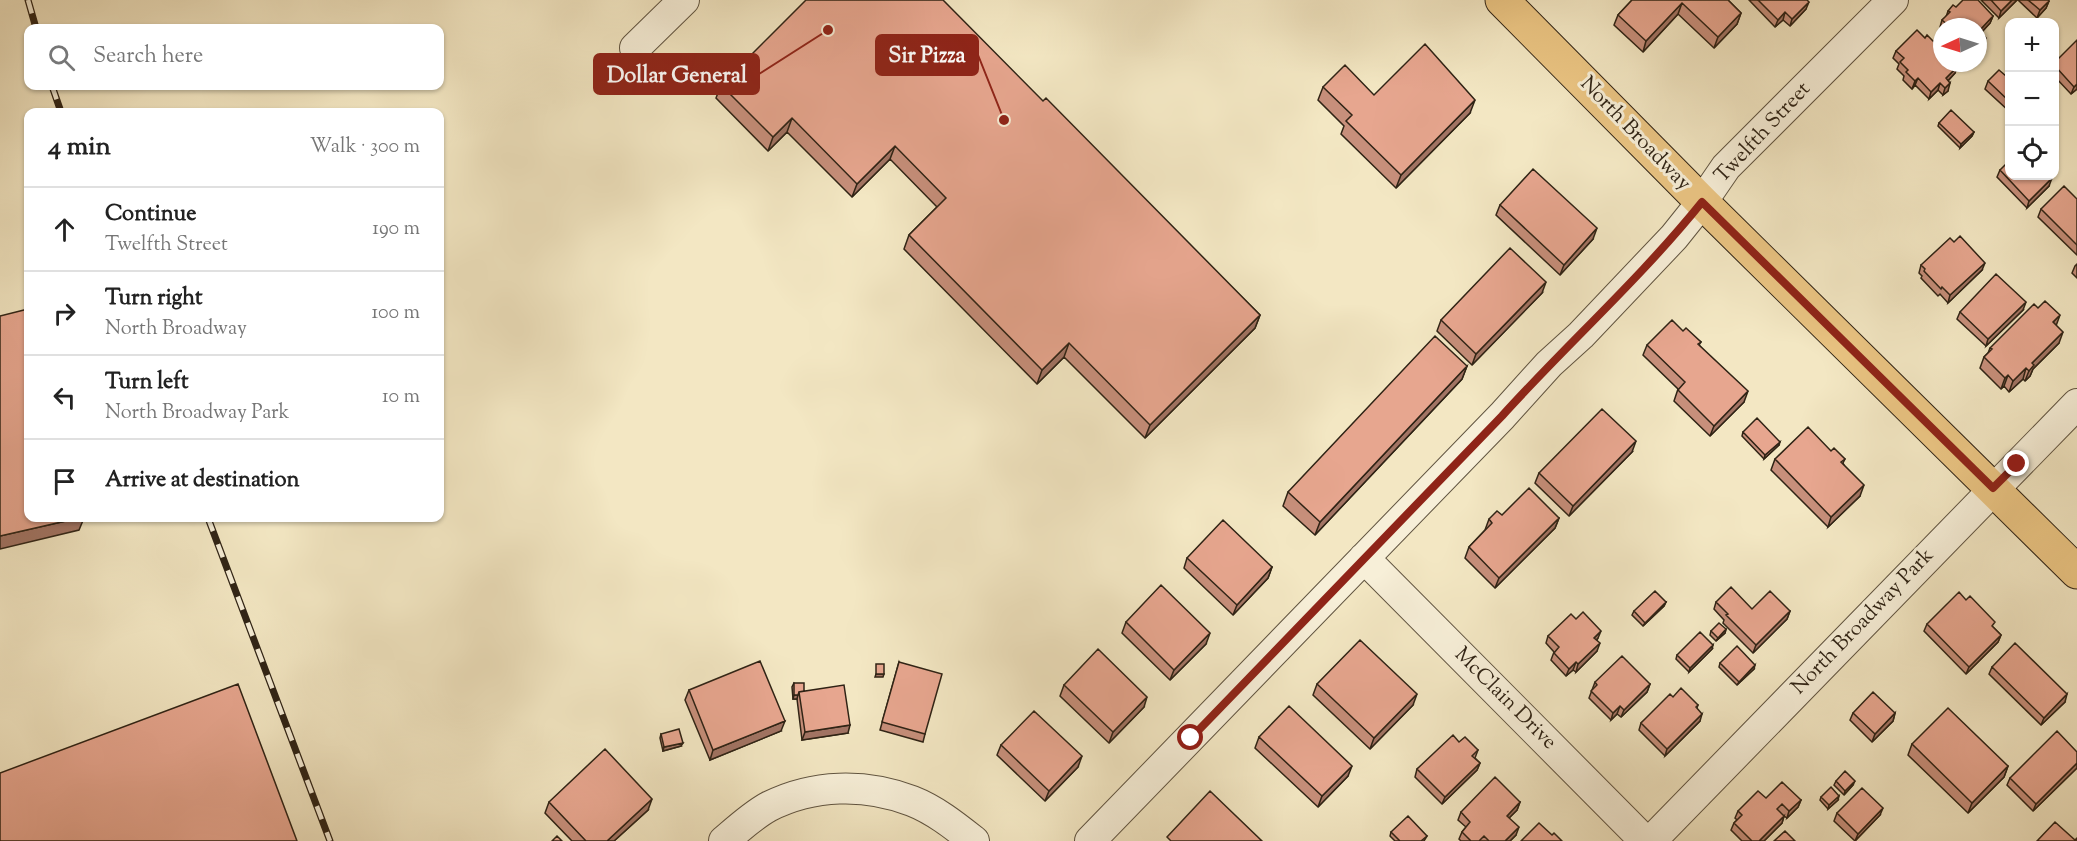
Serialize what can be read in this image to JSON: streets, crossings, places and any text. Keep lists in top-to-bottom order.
{
  "streets": {
    "main road": ["North Broadway"],
    "street": ["Twelfth Street", "North Broadway Park", "McClain Drive"]
  },
  "crossings": [
    ["Twelfth Street", "North Broadway"],
    ["Twelfth Street", "McClain Drive"],
    ["North Broadway", "North Broadway Park"]
  ],
  "places": ["Dollar General", "Sir Pizza"],
  "north": "left",
  "page": {
    "map_buttons": ["+", "−"],
    "search": "Search here",
    "heading": ["4 min", "Walk · 300 m"],
    "list": [
      ["Continue", "Twelfth Street", "190 m"],
      ["Turn right", "North Broadway", "100 m"],
      ["Turn left", "North Broadway Park", "10 m"],
      "Arrive at destination"
    ]
  }
}
